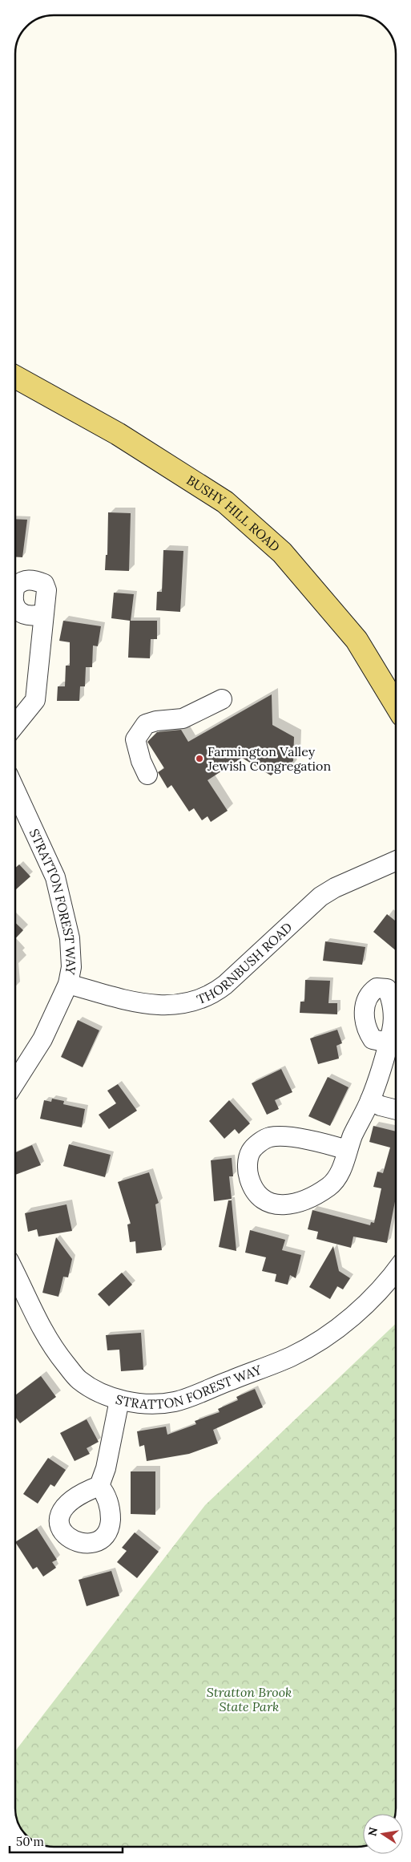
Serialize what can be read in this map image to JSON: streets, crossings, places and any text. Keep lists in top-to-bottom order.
{
  "streets": {
    "main road": ["BUSHY HILL ROAD"],
    "street": ["STRATTON FOREST WAY", "THORNBUSH ROAD"]
  },
  "crossings": [
    ["STRATTON FOREST WAY", "THORNBUSH ROAD"]
  ],
  "parks": ["Stratton Brook State Park"],
  "places": ["Farmington Valley Jewish Congregation"],
  "scale_bar": "50 m",
  "north": "left"
}
